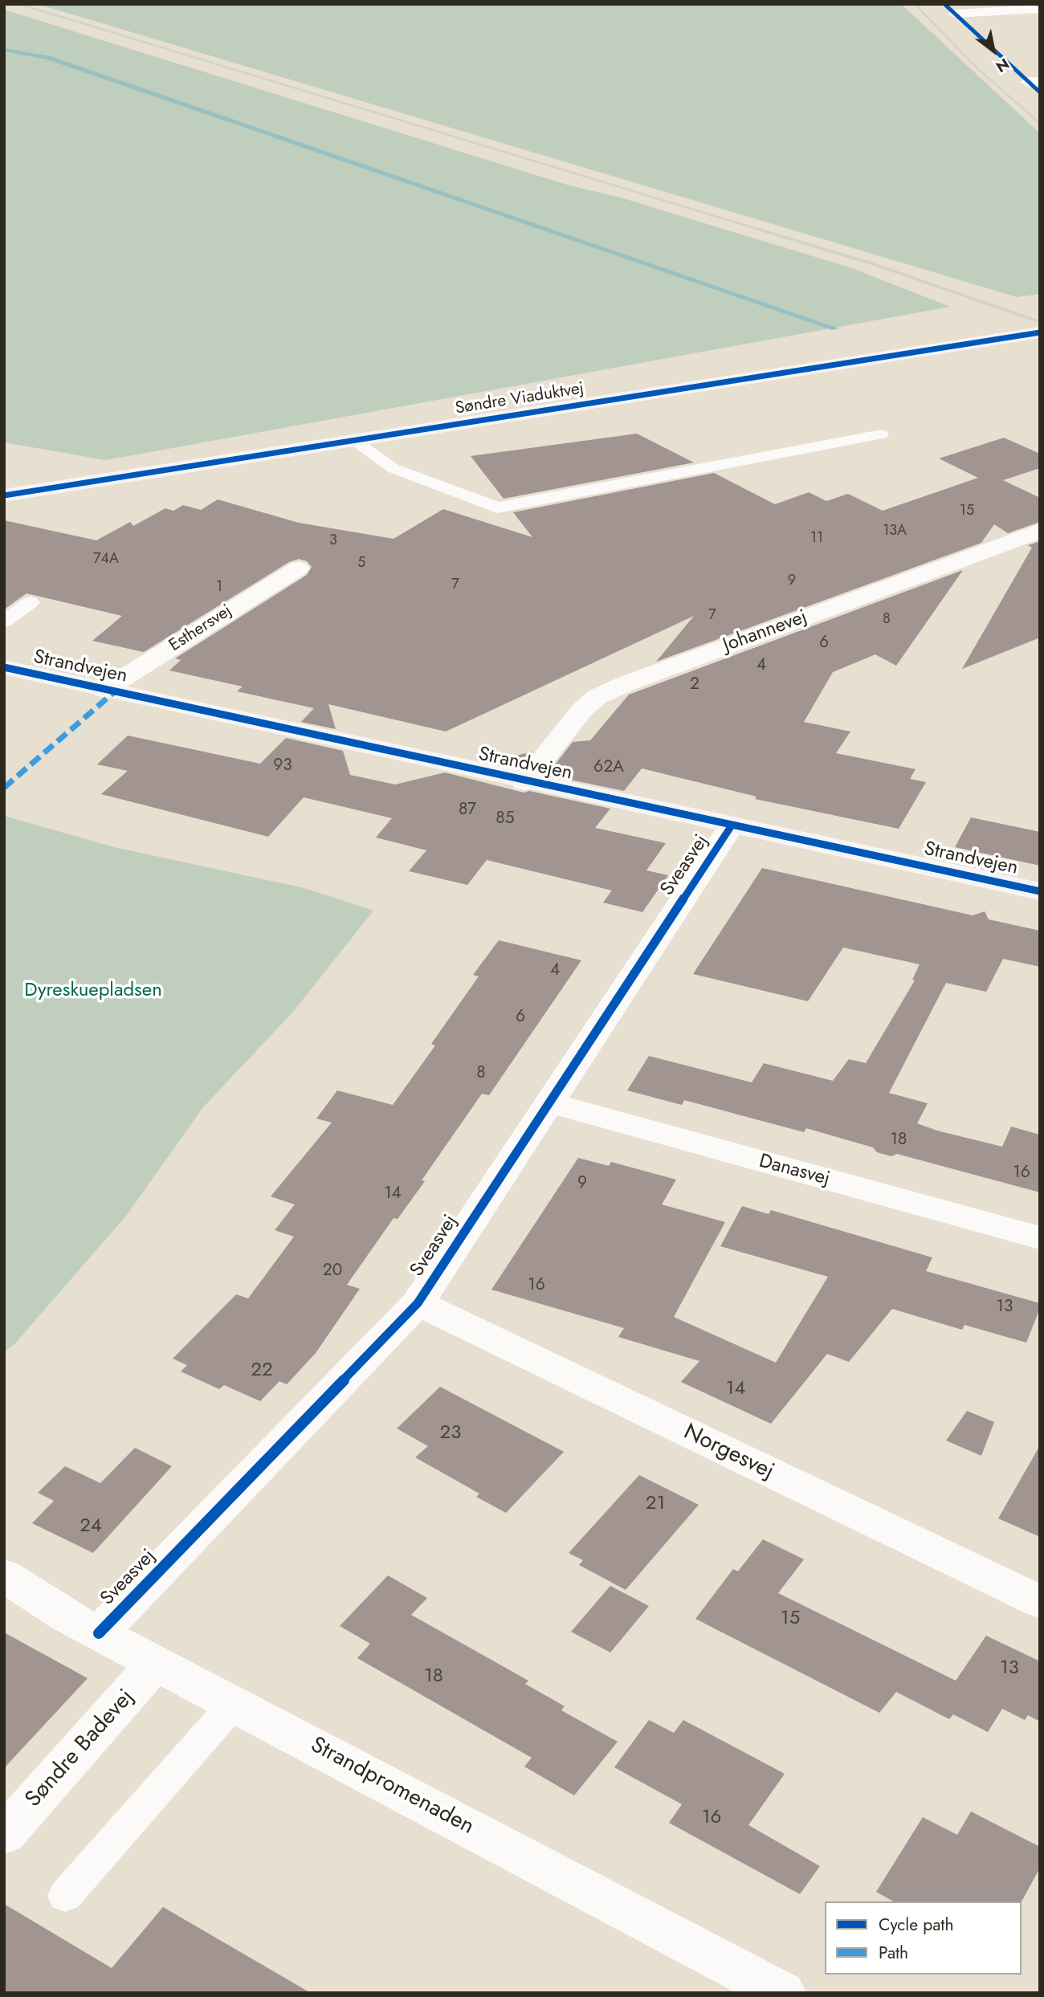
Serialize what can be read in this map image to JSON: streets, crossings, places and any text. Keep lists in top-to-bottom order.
{
  "streets": {
    "main road": ["Søndre Viaduktvej", "Strandvejen"],
    "street": [
      "Esthersvej",
      "Johannevej",
      "Sveasvej",
      "Danasvej",
      "Norgesvej",
      "Søndre Badevej",
      "Strandpromenaden"
    ]
  },
  "crossings": [
    ["Esthersvej", "Strandvejen"],
    ["Johannevej", "Strandvejen"],
    ["Strandvejen", "Sveasvej"],
    ["Sveasvej", "Danasvej"],
    ["Sveasvej", "Norgesvej"],
    ["Sveasvej", "Strandpromenaden"],
    ["Søndre Badevej", "Strandpromenaden"]
  ],
  "parks": ["Dyreskuepladsen"],
  "house_numbers": [
    "15",
    "13A",
    "11",
    "3",
    "74A",
    "5",
    "9",
    "7",
    "1",
    "7",
    "8",
    "6",
    "4",
    "2",
    "93",
    "62A",
    "87",
    "85",
    "4",
    "6",
    "8",
    "18",
    "16",
    "9",
    "14",
    "20",
    "16",
    "13",
    "22",
    "14",
    "23",
    "21",
    "24",
    "15",
    "13",
    "18",
    "16"
  ],
  "legend": ["Cycle path", "Path"],
  "north": "bottom right"
}
